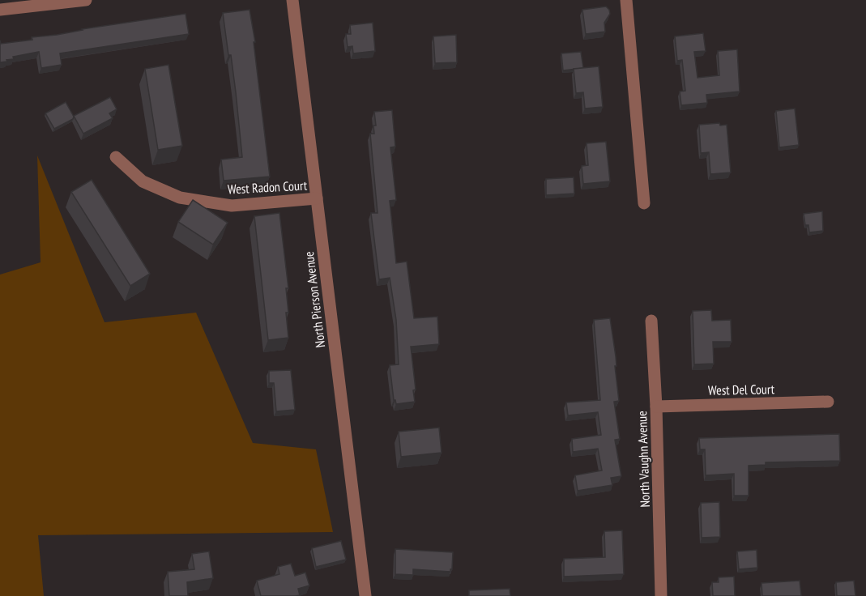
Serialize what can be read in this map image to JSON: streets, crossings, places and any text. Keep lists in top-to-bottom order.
{
  "streets": {
    "street": [
      "West Radon Court",
      "North Pierson Avenue",
      "West Del Court",
      "North Vaughn Avenue"
    ]
  },
  "crossings": [
    ["West Radon Court", "North Pierson Avenue"],
    ["West Del Court", "North Vaughn Avenue"]
  ]
}
